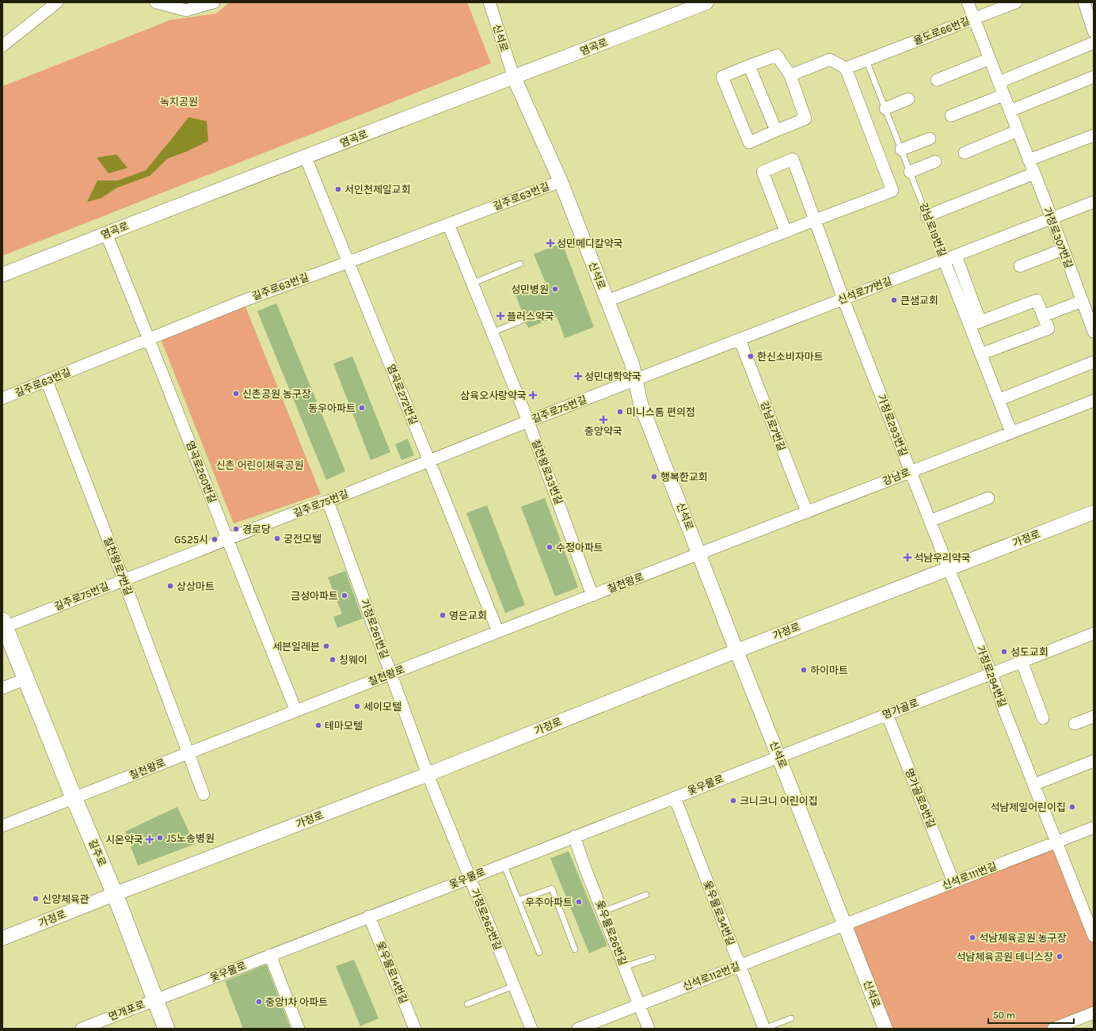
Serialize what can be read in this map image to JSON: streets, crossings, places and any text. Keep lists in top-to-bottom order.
{
  "streets": {
    "main road": ["길주로"],
    "street": [
      "율도로66번길",
      "신석로",
      "염곡로",
      "길주로63번길",
      "강남로19번길",
      "가정로307번길",
      "신석로77번길",
      "염곡로272번길",
      "길주로75번길",
      "가정로293번길",
      "강남로7번길",
      "염곡로260번길",
      "칠천왕로33번길",
      "강남로",
      "가정로",
      "칠천왕로7번길",
      "칠천왕로",
      "가정로261번길",
      "가정로294번길",
      "명가골로",
      "옻우물로",
      "명가골로8번길",
      "신석로111번길",
      "옻우물로34번길",
      "가정로262번길",
      "옻우물로26번길",
      "옻우물로14번길",
      "신석로112번길",
      "면개포로"
    ]
  },
  "crossings": [
    ["율도로66번길", "강남로19번길"],
    ["율도로66번길", "가정로307번길"],
    ["신석로", "염곡로"],
    ["신석로", "길주로63번길"],
    ["신석로", "신석로77번길"],
    ["신석로", "길주로75번길"],
    ["신석로", "강남로"],
    ["신석로", "가정로"],
    ["신석로", "칠천왕로"],
    ["신석로", "명가골로"],
    ["신석로", "옻우물로"],
    ["신석로", "신석로111번길"],
    ["신석로", "신석로112번길"],
    ["염곡로", "염곡로272번길"],
    ["염곡로", "염곡로260번길"],
    ["길주로63번길", "염곡로272번길"],
    ["길주로63번길", "염곡로260번길"],
    ["길주로63번길", "칠천왕로33번길"],
    ["길주로63번길", "칠천왕로7번길"],
    ["강남로19번길", "신석로77번길"],
    ["강남로19번길", "강남로"],
    ["가정로307번길", "신석로77번길"],
    ["신석로77번길", "길주로75번길"],
    ["신석로77번길", "가정로293번길"],
    ["신석로77번길", "강남로7번길"],
    ["염곡로272번길", "길주로75번길"],
    ["염곡로272번길", "칠천왕로"],
    ["길주로75번길", "염곡로260번길"],
    ["길주로75번길", "칠천왕로33번길"],
    ["길주로75번길", "칠천왕로7번길"],
    ["길주로75번길", "가정로261번길"],
    ["길주로75번길", "길주로"],
    ["가정로293번길", "강남로"],
    ["가정로293번길", "가정로"],
    ["가정로293번길", "가정로294번길"],
    ["강남로7번길", "강남로"],
    ["염곡로260번길", "칠천왕로"],
    ["칠천왕로33번길", "칠천왕로"],
    ["강남로", "칠천왕로"],
    ["가정로", "가정로261번길"],
    ["가정로", "가정로294번길"],
    ["가정로", "길주로"],
    ["가정로", "가정로262번길"],
    ["칠천왕로7번길", "칠천왕로"],
    ["칠천왕로", "가정로261번길"],
    ["칠천왕로", "길주로"],
    ["가정로261번길", "가정로262번길"],
    ["가정로294번길", "명가골로"],
    ["가정로294번길", "신석로111번길"],
    ["명가골로", "옻우물로"],
    ["명가골로", "명가골로8번길"],
    ["옻우물로", "길주로"],
    ["옻우물로", "옻우물로34번길"],
    ["옻우물로", "가정로262번길"],
    ["옻우물로", "옻우물로26번길"],
    ["옻우물로", "옻우물로14번길"],
    ["옻우물로", "면개포로"],
    ["명가골로8번길", "신석로111번길"],
    ["길주로", "면개포로"],
    ["신석로111번길", "신석로112번길"],
    ["옻우물로34번길", "신석로112번길"],
    ["옻우물로26번길", "신석로112번길"]
  ],
  "parks": ["녹지공원", "신촌 어린이체육공원"],
  "places": {
    "other": [
      "서인천제일교회",
      "성민병원",
      "큰샘교회",
      "한신소비자마트",
      "신촌공원 농구장",
      "동우아파트",
      "미니스톰 편의점",
      "행복한교회",
      "경로당",
      "궁전모텔",
      "GS25시",
      "수정아파트",
      "상상마트",
      "금성아파트",
      "영은교회",
      "세븐일레븐",
      "성도교회",
      "칭웨이",
      "하이마트",
      "세이모텔",
      "테마모텔",
      "크니크니 어린이집",
      "석남제일어린이집",
      "JS노송병원",
      "신양체육관",
      "우주아파트",
      "석남체육공원 농구장",
      "석남체육공원 테니스장",
      "중앙1차 아파트"
    ],
    "health": [
      "성민메디칼약국",
      "플러스약국",
      "성민대학약국",
      "삼육오사랑약국",
      "중앙약국",
      "석남우리약국",
      "시온약국"
    ]
  },
  "scale_bar": "50 m"
}
